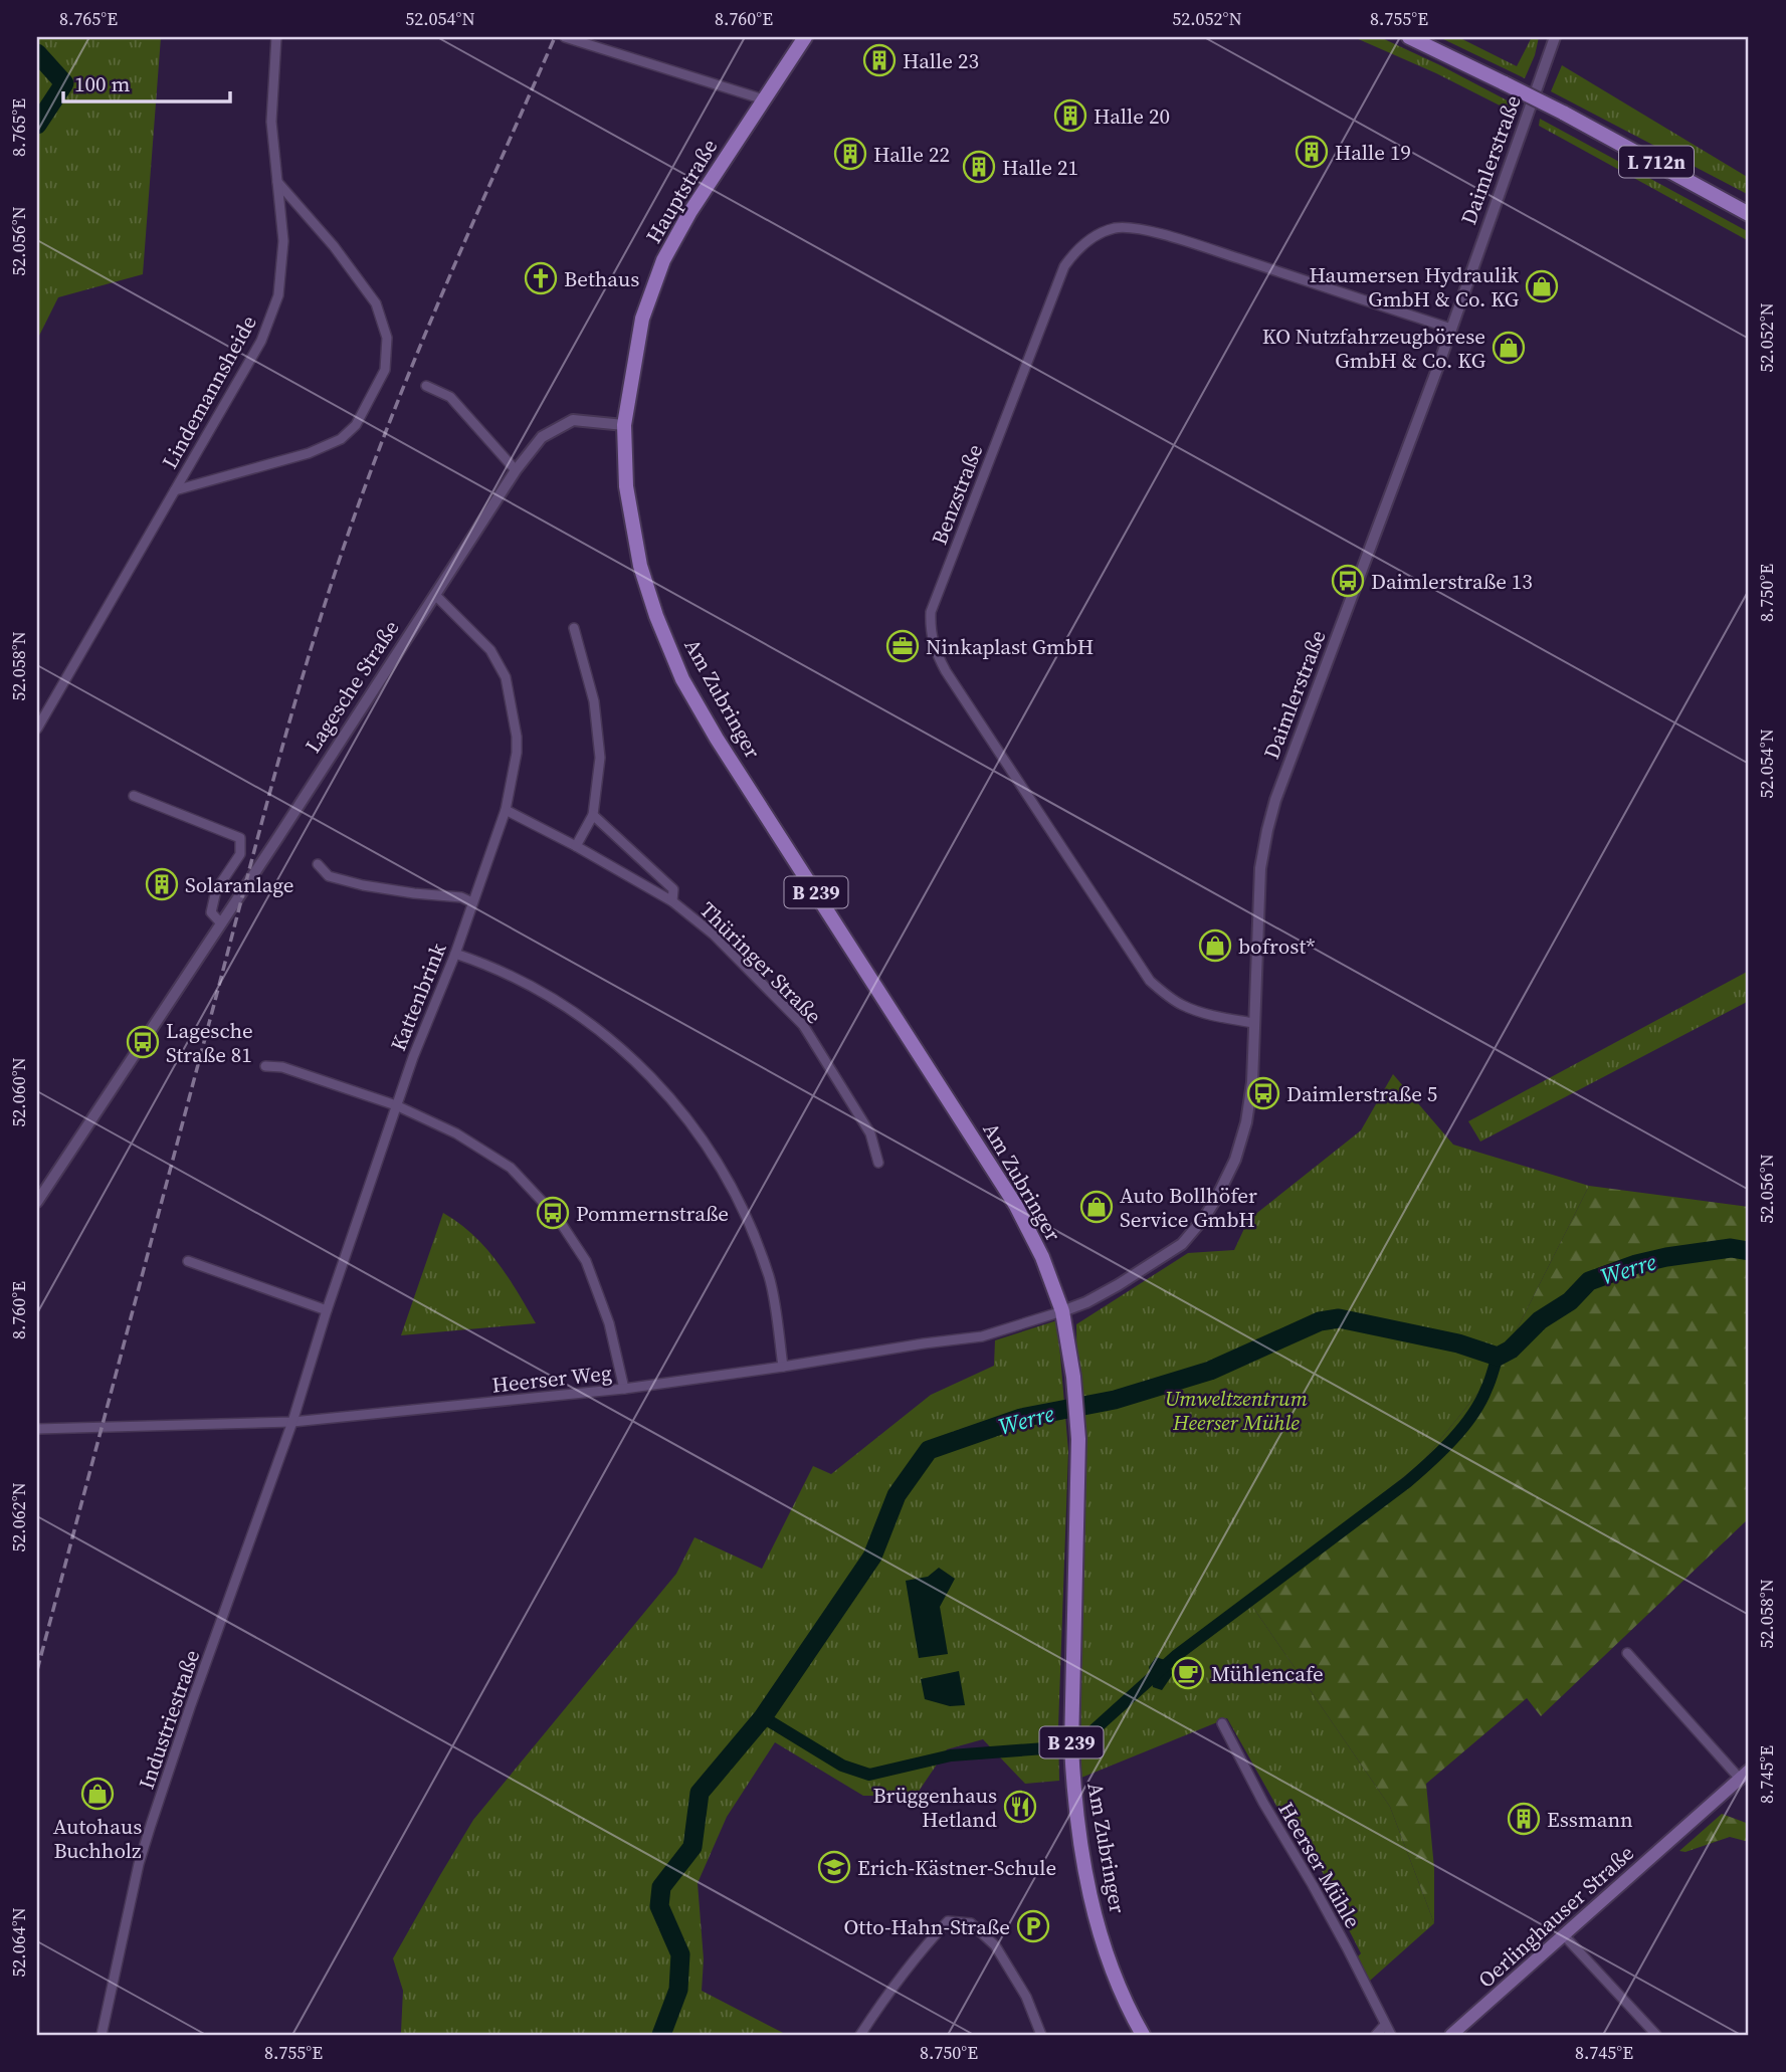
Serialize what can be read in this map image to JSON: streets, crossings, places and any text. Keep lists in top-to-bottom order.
{
  "streets": {
    "main road": [
      "L 712n",
      "Hauptstraße",
      "Am Zubringer",
      "B 239",
      "Oerlinghauser Straße"
    ],
    "street": [
      "Daimlerstraße",
      "Lindemannsheide",
      "Benzstraße",
      "Lagesche Straße",
      "Thüringer Straße",
      "Kattenbrink",
      "Heerser Weg",
      "Industriestraße",
      "Heerser Mühle"
    ]
  },
  "crossings": [
    ["Daimlerstraße", "Benzstraße"],
    ["Daimlerstraße", "Am Zubringer"],
    ["Daimlerstraße", "Heerser Weg"],
    ["Hauptstraße", "Lagesche Straße"],
    ["Hauptstraße", "Am Zubringer"],
    ["Lagesche Straße", "Am Zubringer"],
    ["Lagesche Straße", "Kattenbrink"],
    ["Am Zubringer", "Heerser Weg"],
    ["Thüringer Straße", "Kattenbrink"],
    ["Kattenbrink", "Heerser Weg"],
    ["Kattenbrink", "Industriestraße"],
    ["Heerser Weg", "Industriestraße"]
  ],
  "water": ["Werre"],
  "parks": ["Umweltzentrum Heerser Mühle"],
  "places": {
    "building": [
      "Halle 23",
      "Halle 20",
      "Halle 19",
      "Halle 22",
      "Halle 21",
      "Solaranlage",
      "Essmann"
    ],
    "church": ["Bethaus"],
    "shop": [
      "Haumersen Hydraulik GmbH & Co. KG",
      "KO Nutzfahrzeugbörese GmbH & Co. KG",
      "bofrost*",
      "Auto Bollhöfer Service GmbH",
      "Autohaus Buchholz"
    ],
    "bus stop": [
      "Daimlerstraße 13",
      "Lagesche Straße 81",
      "Daimlerstraße 5",
      "Pommernstraße"
    ],
    "office": ["Ninkaplast GmbH"],
    "cafe": ["Mühlencafe"],
    "restaurant": ["Brüggenhaus Hetland"],
    "school or university": ["Erich-Kästner-Schule"],
    "parking": ["Otto-Hahn-Straße"]
  },
  "scale_bar": "100 m",
  "coordinates": [
    "8.765°E",
    "52.054°N",
    "8.760°E",
    "52.052°N",
    "8.755°E",
    "52.056°N",
    "8.750°E",
    "52.058°N",
    "52.060°N",
    "52.062°N",
    "8.745°E",
    "52.064°N"
  ]
}
